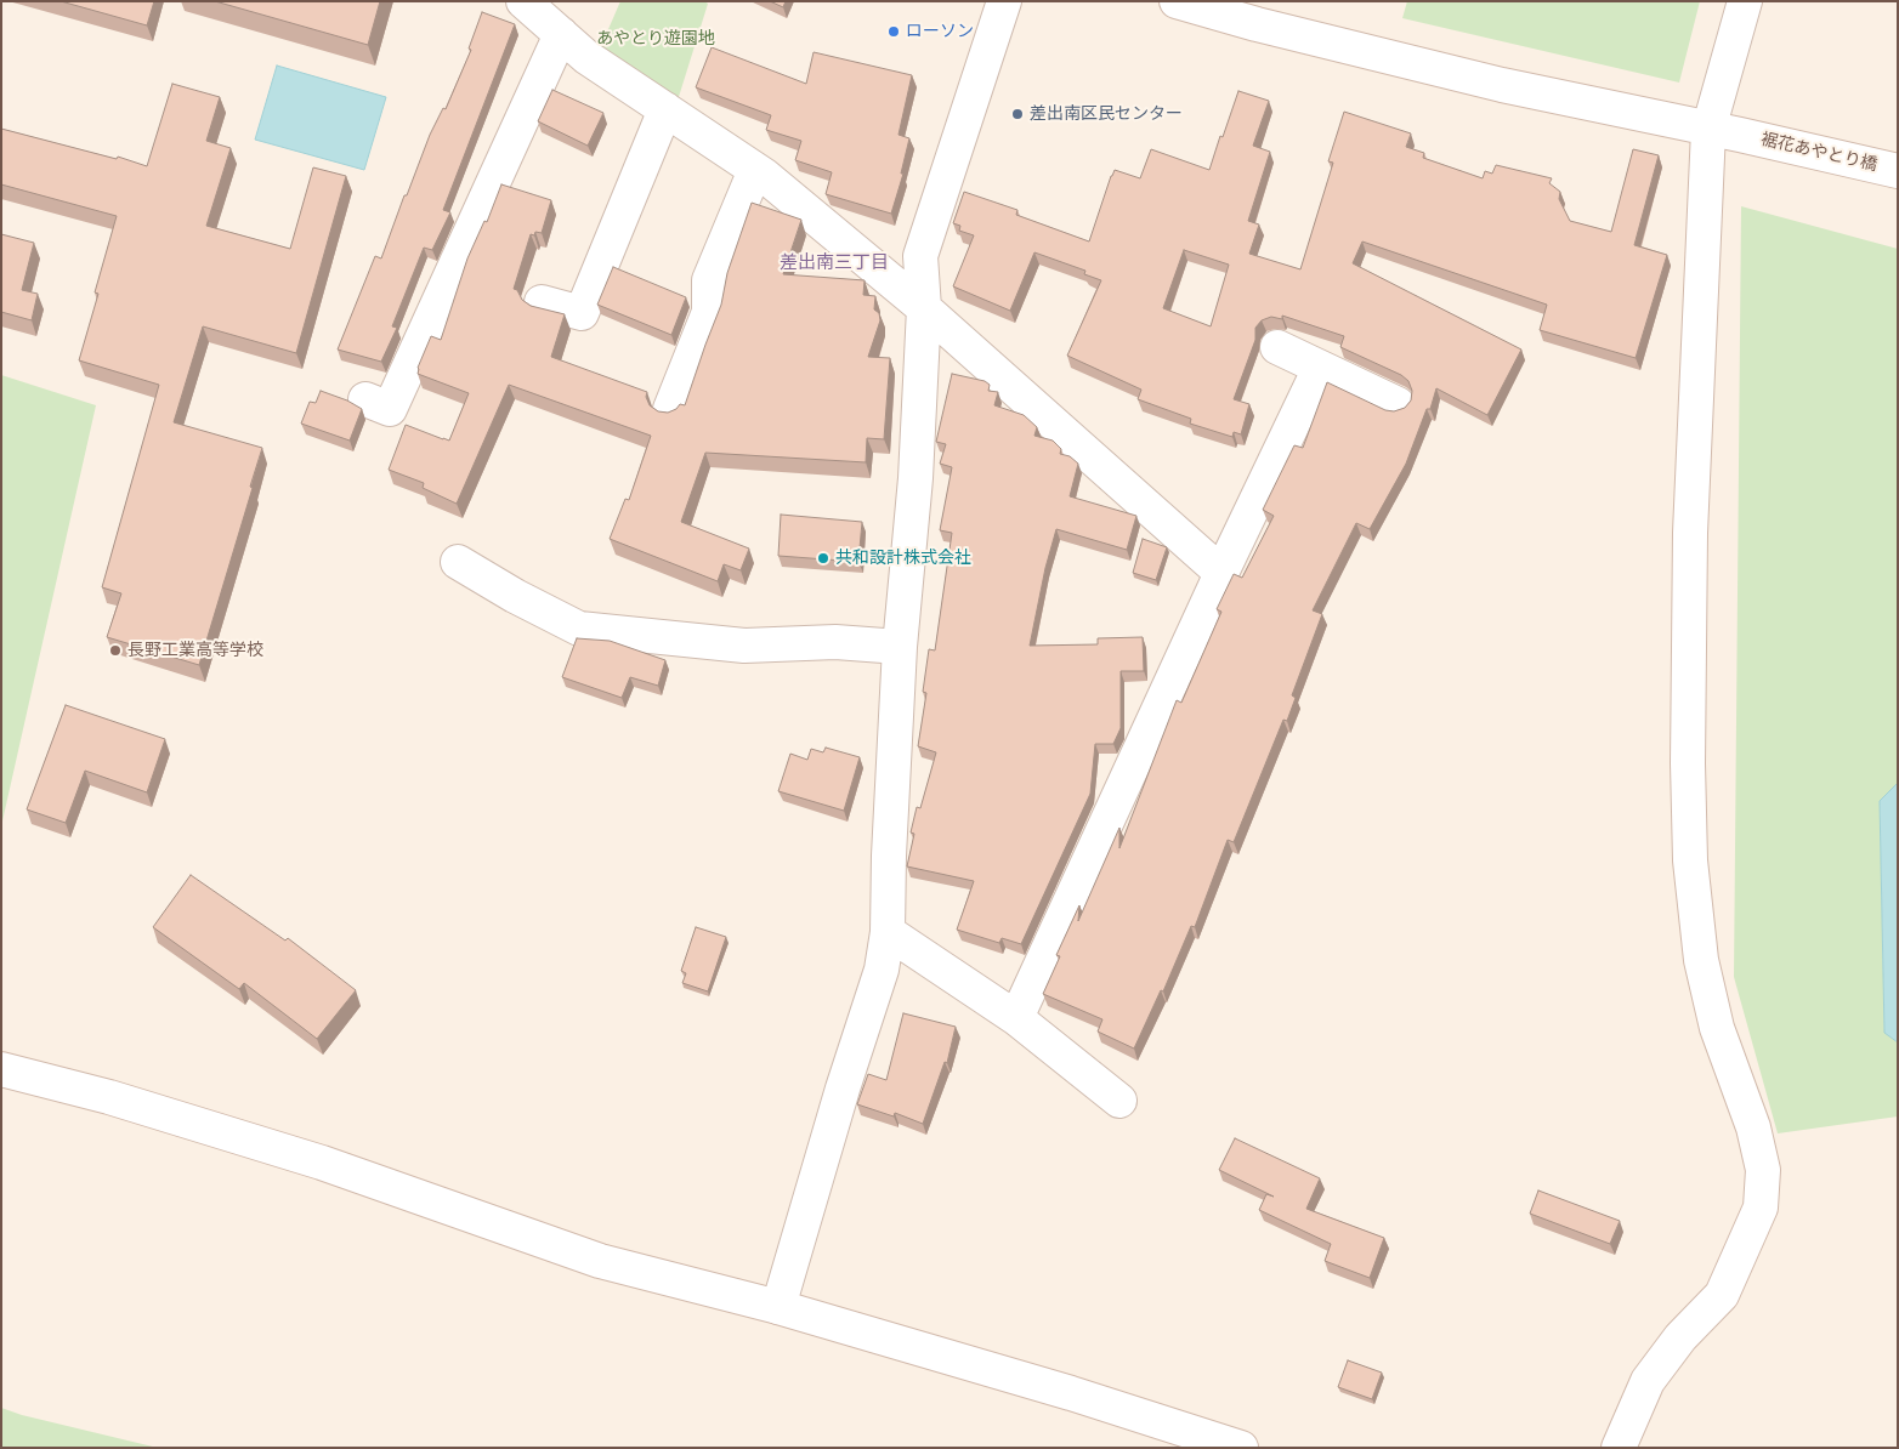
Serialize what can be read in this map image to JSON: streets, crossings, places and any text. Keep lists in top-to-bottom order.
{
  "streets": {
    "street": ["裾花あやとり橋"]
  },
  "districts": ["差出南三丁目"],
  "parks": ["あやとり遊園地"],
  "places": [
    "ローソン",
    "差出南区民センター",
    "共和設計株式会社",
    "長野工業高等学校"
  ]
}
